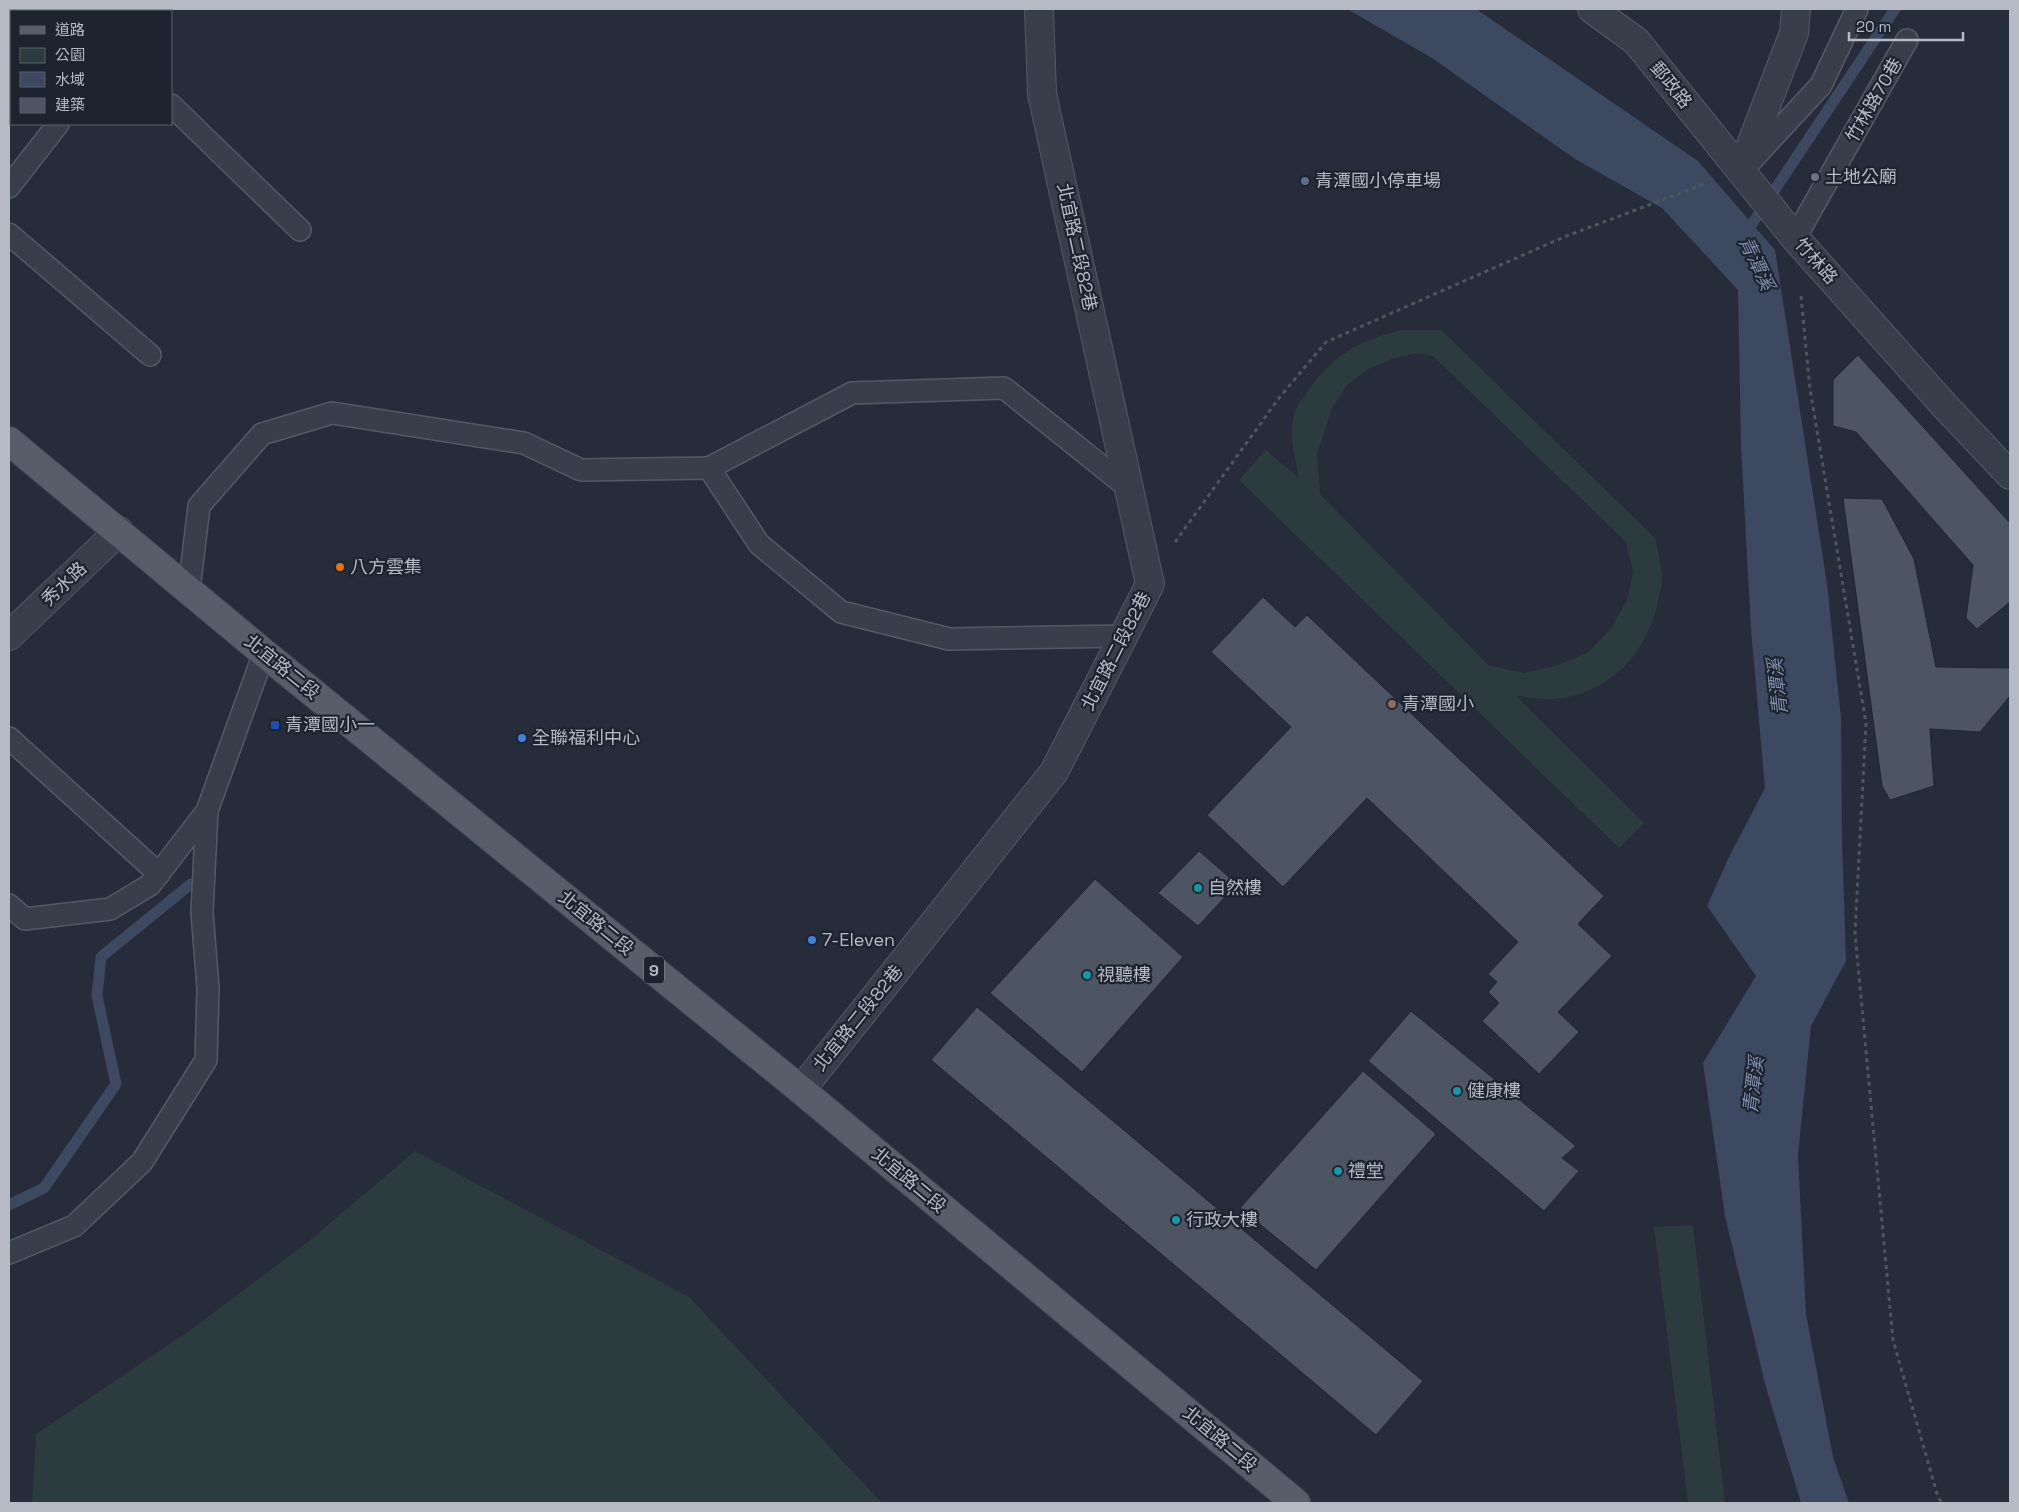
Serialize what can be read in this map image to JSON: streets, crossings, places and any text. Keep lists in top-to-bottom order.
{
  "streets": {
    "main road": ["北宜路二段", "9"],
    "street": [
      "郵政路",
      "北宜路二段82巷",
      "竹林路",
      "秀水路"
    ],
    "lane": ["竹林路70巷"]
  },
  "crossings": [
    ["郵政路", "竹林路"],
    ["竹林路70巷", "竹林路"],
    ["北宜路二段82巷", "北宜路二段"],
    ["秀水路", "北宜路二段"]
  ],
  "water": ["青潭溪"],
  "places": {
    "other": [
      "土地公廟",
      "青潭國小停車場",
      "八方雲集",
      "青潭國小",
      "全聯福利中心",
      "自然樓",
      "7-Eleven",
      "視聽樓",
      "健康樓",
      "禮堂",
      "行政大樓"
    ],
    "transit": ["青潭國小一"]
  },
  "legend": [
    "道路",
    "公園",
    "水域",
    "建築"
  ],
  "scale_bar": "20 m"
}
